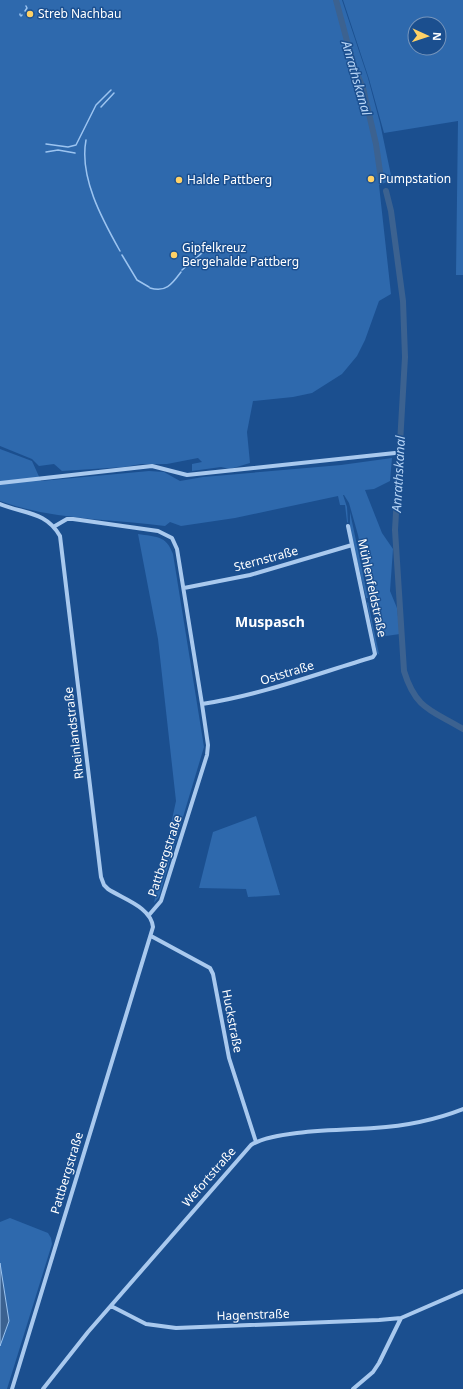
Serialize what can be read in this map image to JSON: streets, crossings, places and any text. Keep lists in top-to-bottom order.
{
  "streets": {
    "street": [
      "Sternstraße",
      "Mühlenfeldstraße",
      "Oststraße",
      "Rheinlandstraße",
      "Pattbergstraße",
      "Huckstraße",
      "Wefortstraße",
      "Hagenstraße"
    ]
  },
  "crossings": [
    ["Sternstraße", "Mühlenfeldstraße"],
    ["Sternstraße", "Pattbergstraße"],
    ["Mühlenfeldstraße", "Oststraße"],
    ["Oststraße", "Pattbergstraße"],
    ["Rheinlandstraße", "Pattbergstraße"],
    ["Pattbergstraße", "Huckstraße"],
    ["Huckstraße", "Wefortstraße"],
    ["Wefortstraße", "Hagenstraße"]
  ],
  "districts": ["Muspasch"],
  "water": ["Anrathskanal"],
  "places": [
    "Streb Nachbau",
    "Pumpstation",
    "Halde Pattberg",
    "Gipfelkreuz Bergehalde Pattberg"
  ],
  "north": "right"
}
